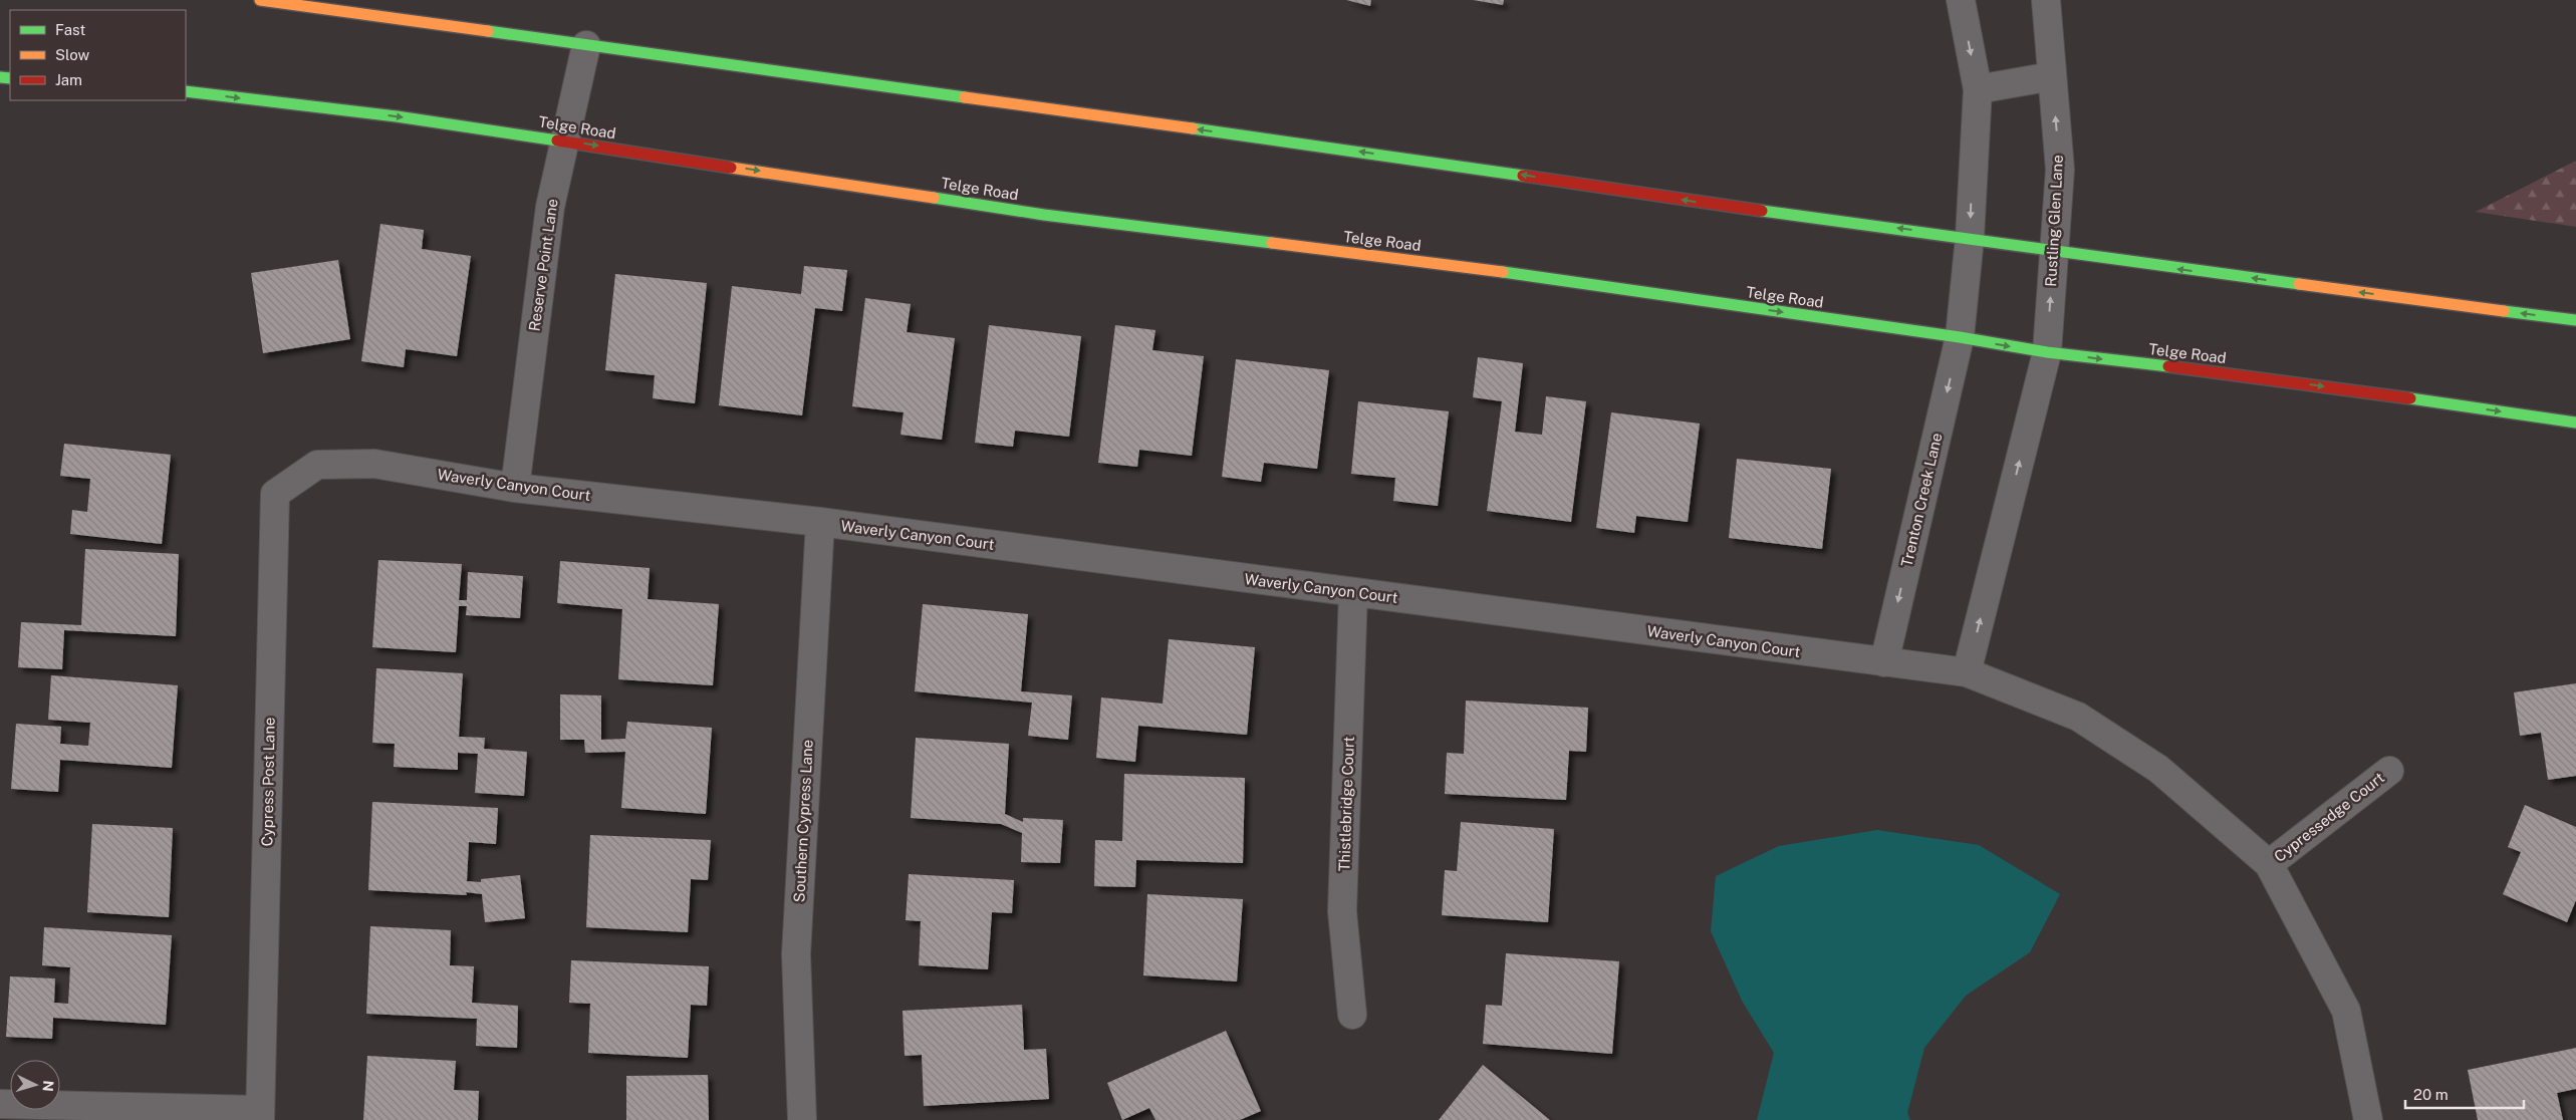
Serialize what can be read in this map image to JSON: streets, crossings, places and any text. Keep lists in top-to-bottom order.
{
  "streets": {
    "main road": ["Telge Road"],
    "street": [
      "Rustling Glen Lane",
      "Reserve Point Lane",
      "Waverly Canyon Court",
      "Trenton Creek Lane",
      "Cypress Post Lane",
      "Thistlebridge Court",
      "Cypressedge Court",
      "Southern Cypress Lane"
    ]
  },
  "crossings": [
    ["Telge Road", "Rustling Glen Lane"],
    ["Telge Road", "Reserve Point Lane"],
    ["Telge Road", "Trenton Creek Lane"],
    ["Reserve Point Lane", "Waverly Canyon Court"],
    ["Waverly Canyon Court", "Trenton Creek Lane"],
    ["Waverly Canyon Court", "Cypress Post Lane"],
    ["Waverly Canyon Court", "Thistlebridge Court"],
    ["Waverly Canyon Court", "Cypressedge Court"],
    ["Waverly Canyon Court", "Southern Cypress Lane"]
  ],
  "legend": ["Fast", "Slow", "Jam"],
  "scale_bar": "20 m",
  "north": "right"
}
